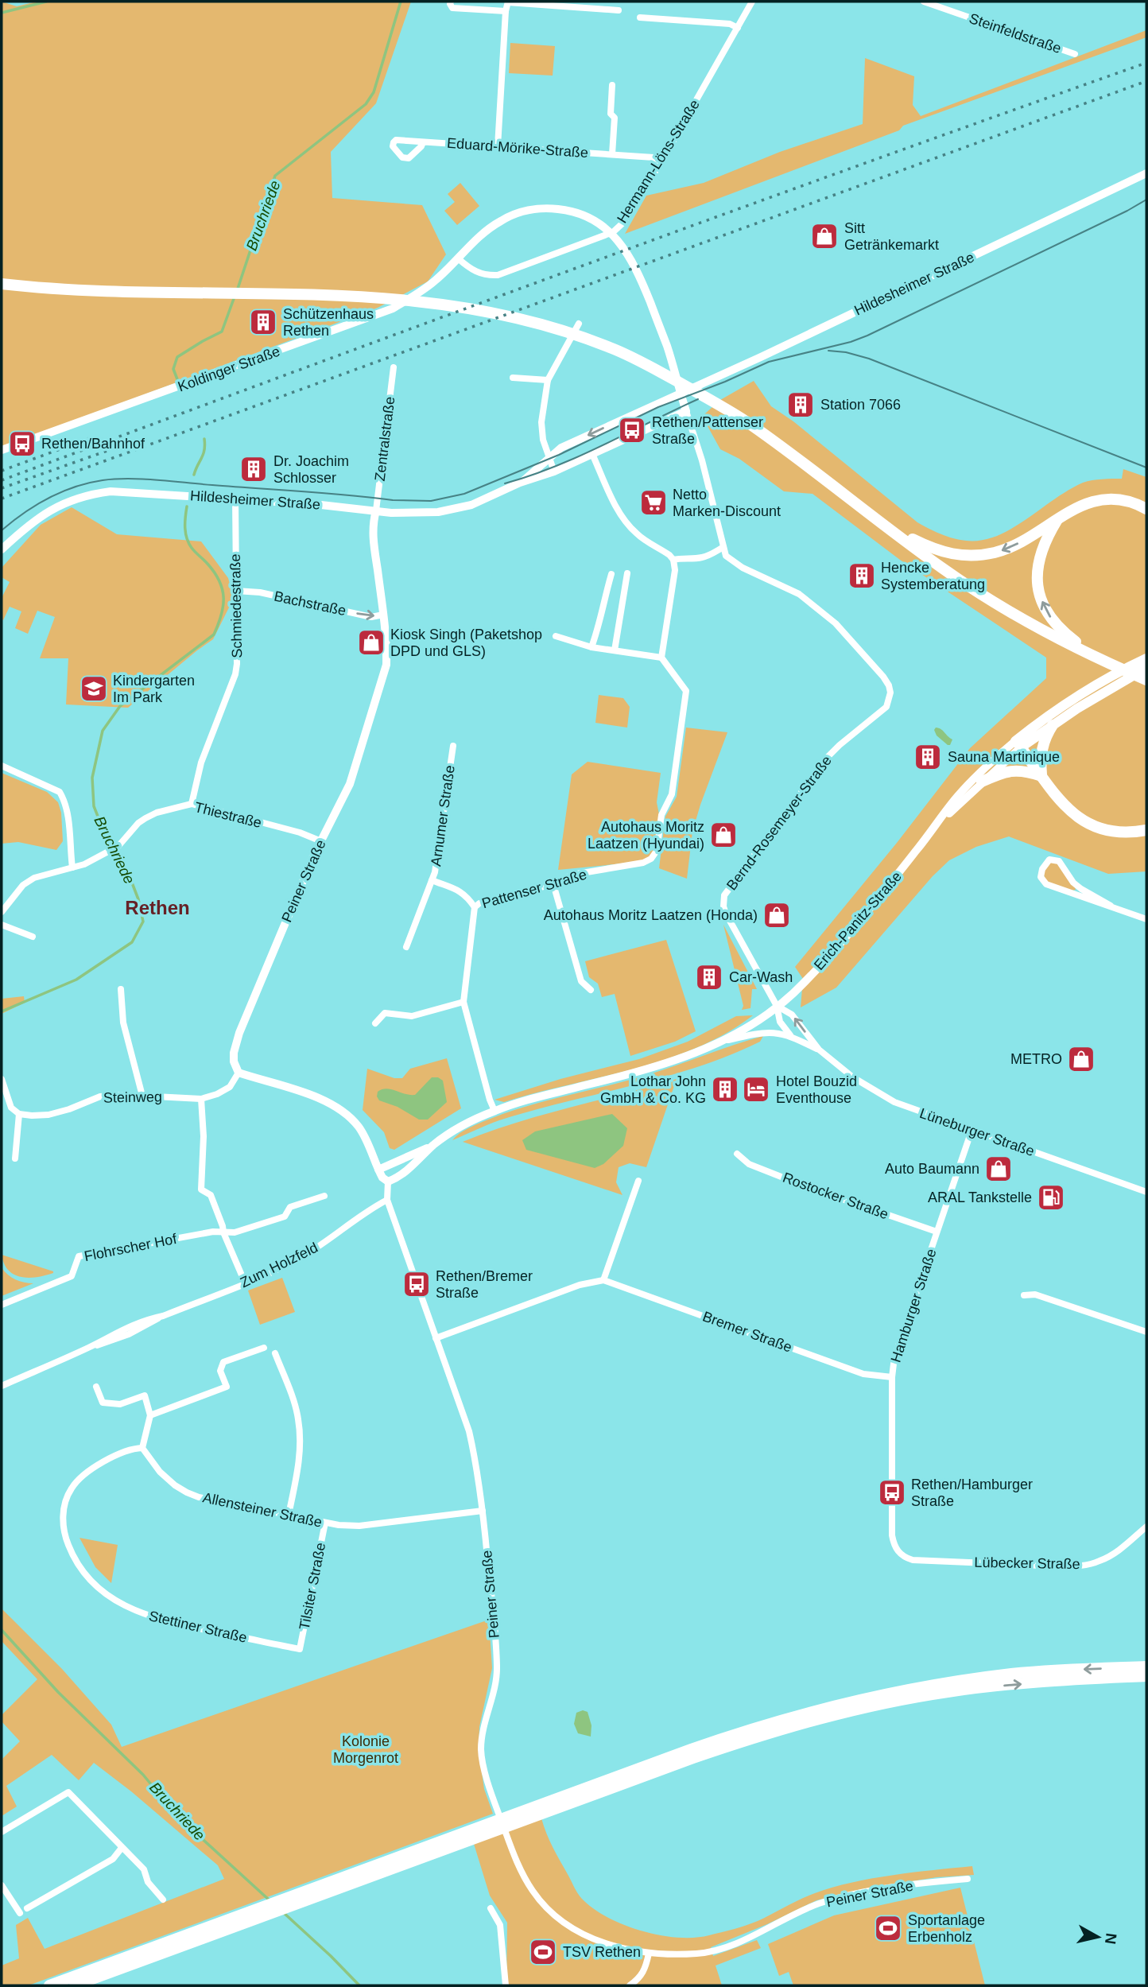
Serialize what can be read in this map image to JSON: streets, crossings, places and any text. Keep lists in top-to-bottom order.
{
  "streets": {
    "main road": ["Erich-Panitz-Straße"],
    "street": [
      "Steinfeldstraße",
      "Eduard-Mörike-Straße",
      "Hermann-Löns-Straße",
      "Hildesheimer Straße",
      "Koldinger Straße",
      "Zentralstraße",
      "Bachstraße",
      "Schmiedestraße",
      "Thiestraße",
      "Arnumer Straße",
      "Bernd-Rosemeyer-Straße",
      "Peiner Straße",
      "Pattenser Straße",
      "Steinweg",
      "Lüneburger Straße",
      "Rostocker Straße",
      "Flohrscher Hof",
      "Zum Holzfeld",
      "Hamburger Straße",
      "Bremer Straße",
      "Allensteiner Straße",
      "Lübecker Straße",
      "Tilsiter Straße",
      "Stettiner Straße"
    ]
  },
  "crossings": [
    ["Eduard-Mörike-Straße", "Hermann-Löns-Straße"],
    ["Hermann-Löns-Straße", "Koldinger Straße"],
    ["Hildesheimer Straße", "Koldinger Straße"],
    ["Hildesheimer Straße", "Zentralstraße"],
    ["Hildesheimer Straße", "Schmiedestraße"],
    ["Hildesheimer Straße", "Peiner Straße"],
    ["Zentralstraße", "Peiner Straße"],
    ["Bachstraße", "Schmiedestraße"],
    ["Bachstraße", "Peiner Straße"],
    ["Schmiedestraße", "Thiestraße"],
    ["Thiestraße", "Peiner Straße"],
    ["Bernd-Rosemeyer-Straße", "Erich-Panitz-Straße"],
    ["Bernd-Rosemeyer-Straße", "Lüneburger Straße"],
    ["Peiner Straße", "Erich-Panitz-Straße"],
    ["Peiner Straße", "Steinweg"],
    ["Peiner Straße", "Zum Holzfeld"],
    ["Peiner Straße", "Allensteiner Straße"],
    ["Pattenser Straße", "Erich-Panitz-Straße"],
    ["Erich-Panitz-Straße", "Lüneburger Straße"],
    ["Lüneburger Straße", "Hamburger Straße"],
    ["Rostocker Straße", "Hamburger Straße"],
    ["Hamburger Straße", "Bremer Straße"],
    ["Hamburger Straße", "Lübecker Straße"],
    ["Allensteiner Straße", "Tilsiter Straße"],
    ["Allensteiner Straße", "Stettiner Straße"],
    ["Tilsiter Straße", "Stettiner Straße"]
  ],
  "one_way": ["Bachstraße"],
  "districts": ["Rethen"],
  "water": ["Bruchriede"],
  "parks": ["Kolonie Morgenrot"],
  "places": {
    "shop": [
      "Sitt Getränkemarkt",
      "Kiosk Singh (Paketshop DPD und GLS)",
      "Autohaus Moritz Laatzen (Hyundai)",
      "Autohaus Moritz Laatzen (Honda)",
      "METRO",
      "Auto Baumann"
    ],
    "building": [
      "Schützenhaus Rethen",
      "Station 7066",
      "Dr. Joachim Schlosser",
      "Hencke Systemberatung",
      "Sauna Martinique",
      "Car-Wash",
      "Lothar John GmbH & Co. KG"
    ],
    "bus stop": [
      "Rethen/Pattenser Straße",
      "Rethen/Bahnhof",
      "Rethen/Bremer Straße",
      "Rethen/Hamburger Straße"
    ],
    "supermarket": ["Netto Marken-Discount"],
    "school or university": ["Kindergarten Im Park"],
    "hotel": ["Hotel Bouzid Eventhouse"],
    "fuel station": ["ARAL Tankstelle"],
    "sports": ["Sportanlage Erbenholz", "TSV Rethen"]
  },
  "north": "right"
}
